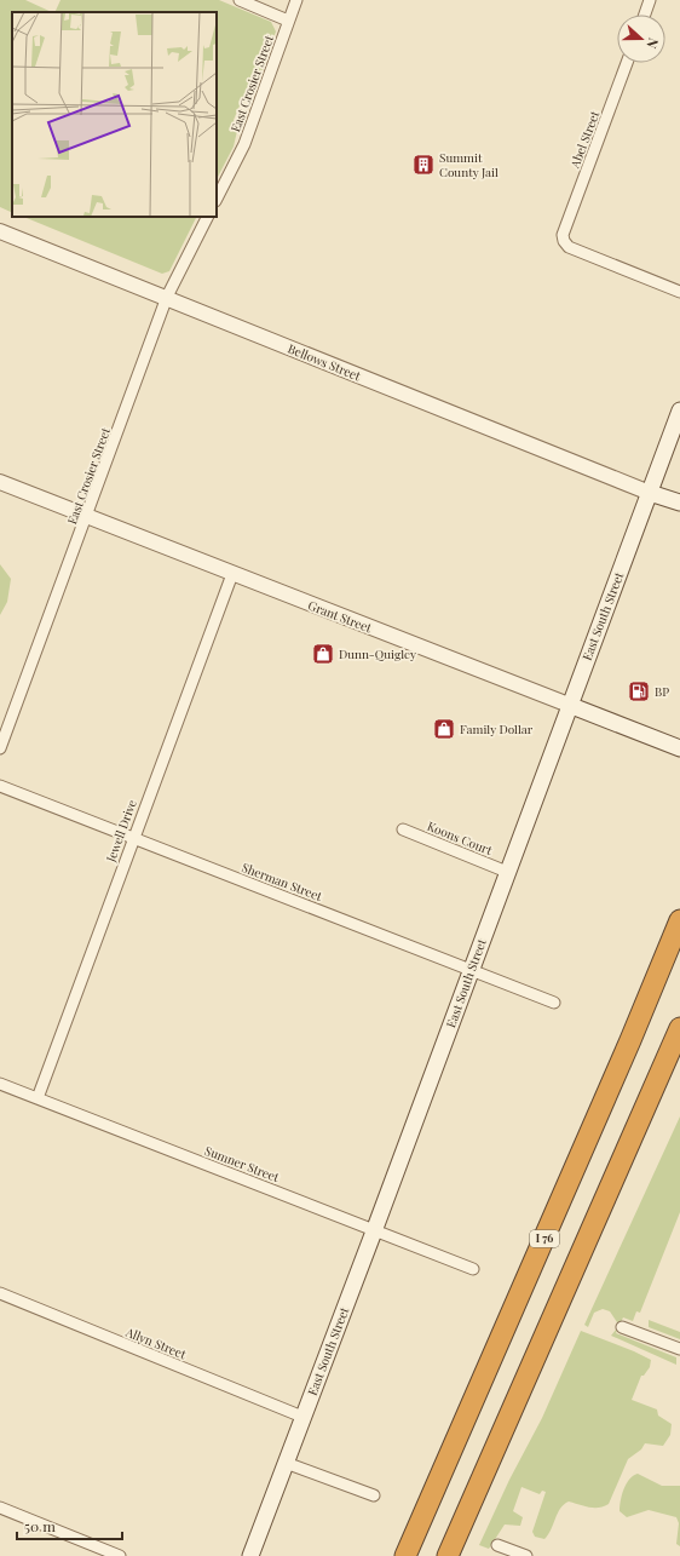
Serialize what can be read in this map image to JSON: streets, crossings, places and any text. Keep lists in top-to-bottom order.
{
  "streets": {
    "highway": ["I 76"],
    "main road": ["Grant Street", "East South Street"],
    "street": [
      "East Crosier Street",
      "Abel Street",
      "Bellows Street",
      "Jewell Drive",
      "Koons Court",
      "Sherman Street",
      "Sumner Street",
      "Allyn Street"
    ]
  },
  "crossings": [
    ["East Crosier Street", "Bellows Street"],
    ["East Crosier Street", "Grant Street"],
    ["Bellows Street", "East South Street"],
    ["Grant Street", "East South Street"],
    ["Grant Street", "Jewell Drive"],
    ["East South Street", "Koons Court"],
    ["East South Street", "Sherman Street"],
    ["East South Street", "Sumner Street"],
    ["East South Street", "Allyn Street"],
    ["Jewell Drive", "Sherman Street"],
    ["Jewell Drive", "Sumner Street"]
  ],
  "places": {
    "building": ["Summit County Jail"],
    "shop": ["Dunn-Quigley", "Family Dollar"],
    "fuel station": ["BP"]
  },
  "scale_bar": "50 m",
  "north": "right"
}
